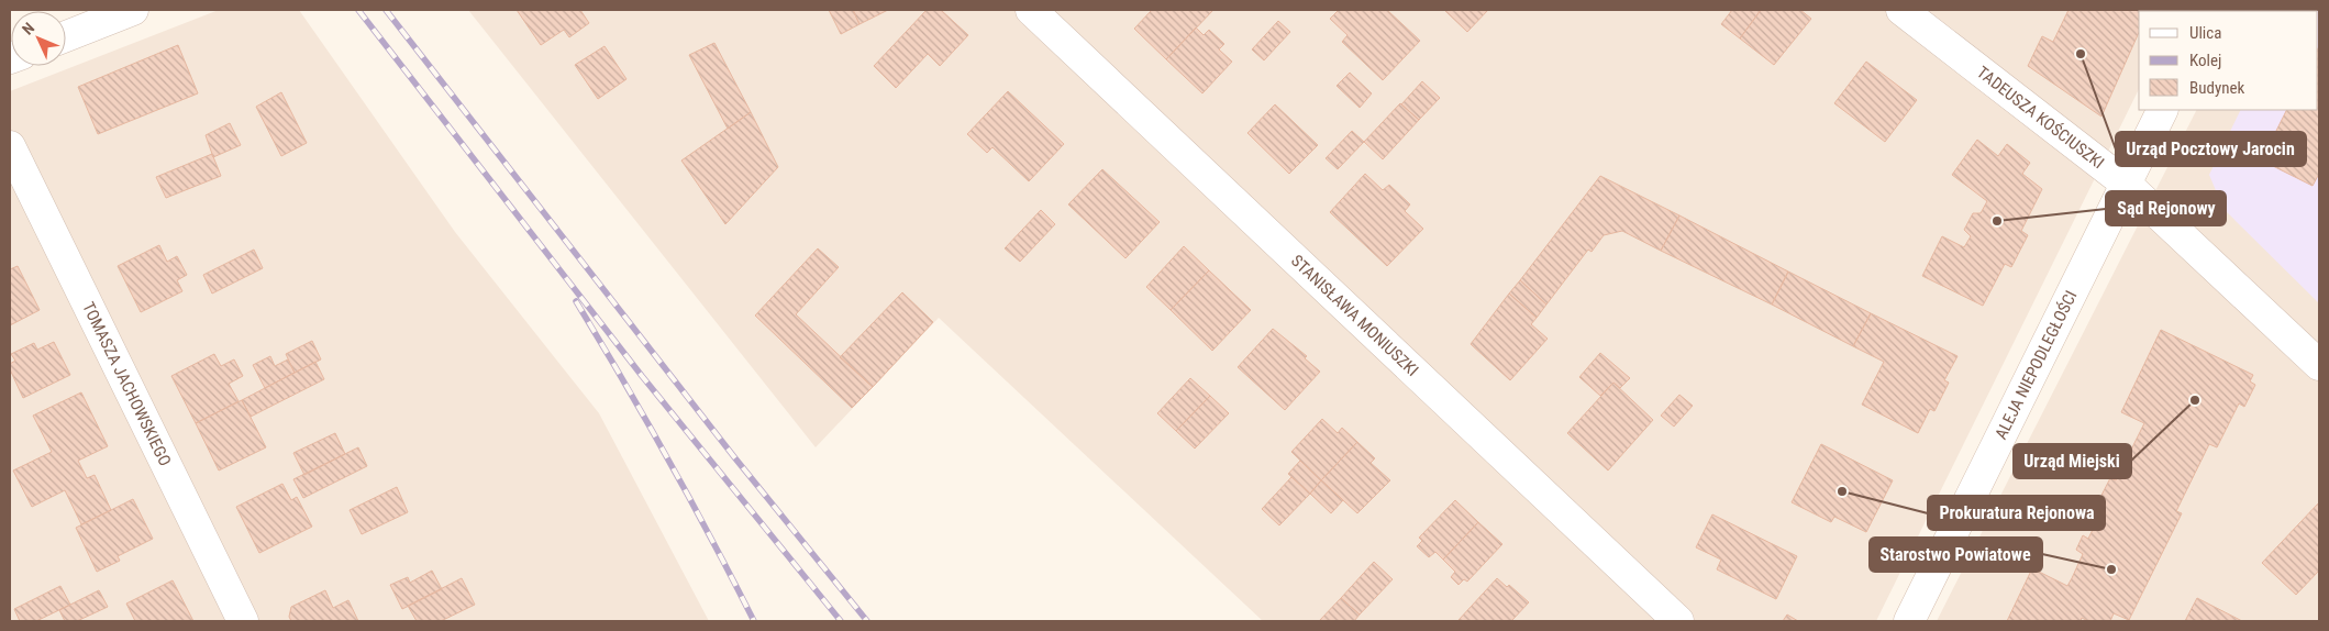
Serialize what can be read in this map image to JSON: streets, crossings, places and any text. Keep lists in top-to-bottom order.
{
  "streets": {
    "street": [
      "TADEUSZA KOŚCIUSZKI",
      "STANISŁAWA MONIUSZKI",
      "ALEJA NIEPODLEGŁOŚCI",
      "TOMASZA JACHOWSKIEGO"
    ]
  },
  "crossings": [
    ["TADEUSZA KOŚCIUSZKI", "ALEJA NIEPODLEGŁOŚCI"]
  ],
  "places": [
    "Urząd Pocztowy Jarocin",
    "Sąd Rejonowy",
    "Urząd Miejski",
    "Prokuratura Rejonowa",
    "Starostwo Powiatowe"
  ],
  "legend": ["Ulica", "Kolej", "Budynek"],
  "north": "top left"
}
